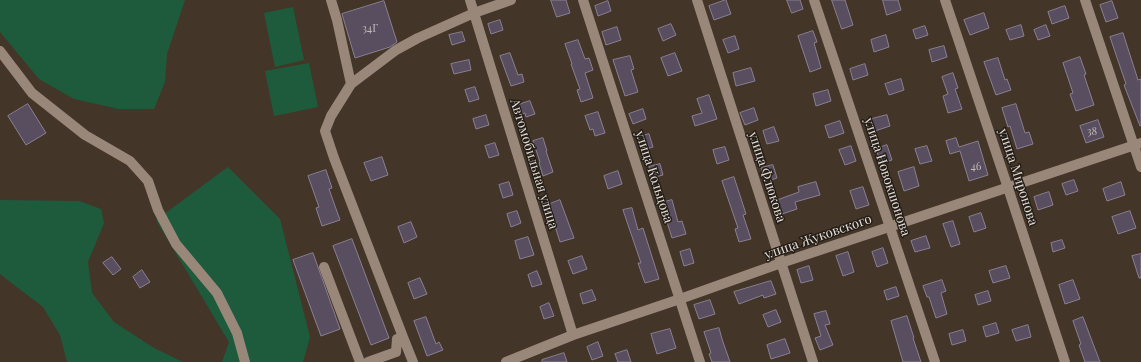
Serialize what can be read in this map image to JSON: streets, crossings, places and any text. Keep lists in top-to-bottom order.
{
  "streets": {
    "street": [
      "Автомобильная улица",
      "улица Кольцова",
      "улица Флюкова",
      "улица Новокшонова",
      "улица Миронова",
      "улица Жуковского"
    ]
  },
  "crossings": [
    ["Автомобильная улица", "улица Жуковского"],
    ["улица Кольцова", "улица Жуковского"],
    ["улица Флюкова", "улица Жуковского"],
    ["улица Новокшонова", "улица Жуковского"],
    ["улица Миронова", "улица Жуковского"]
  ],
  "house_numbers": ["34Г", "38", "46"]
}
